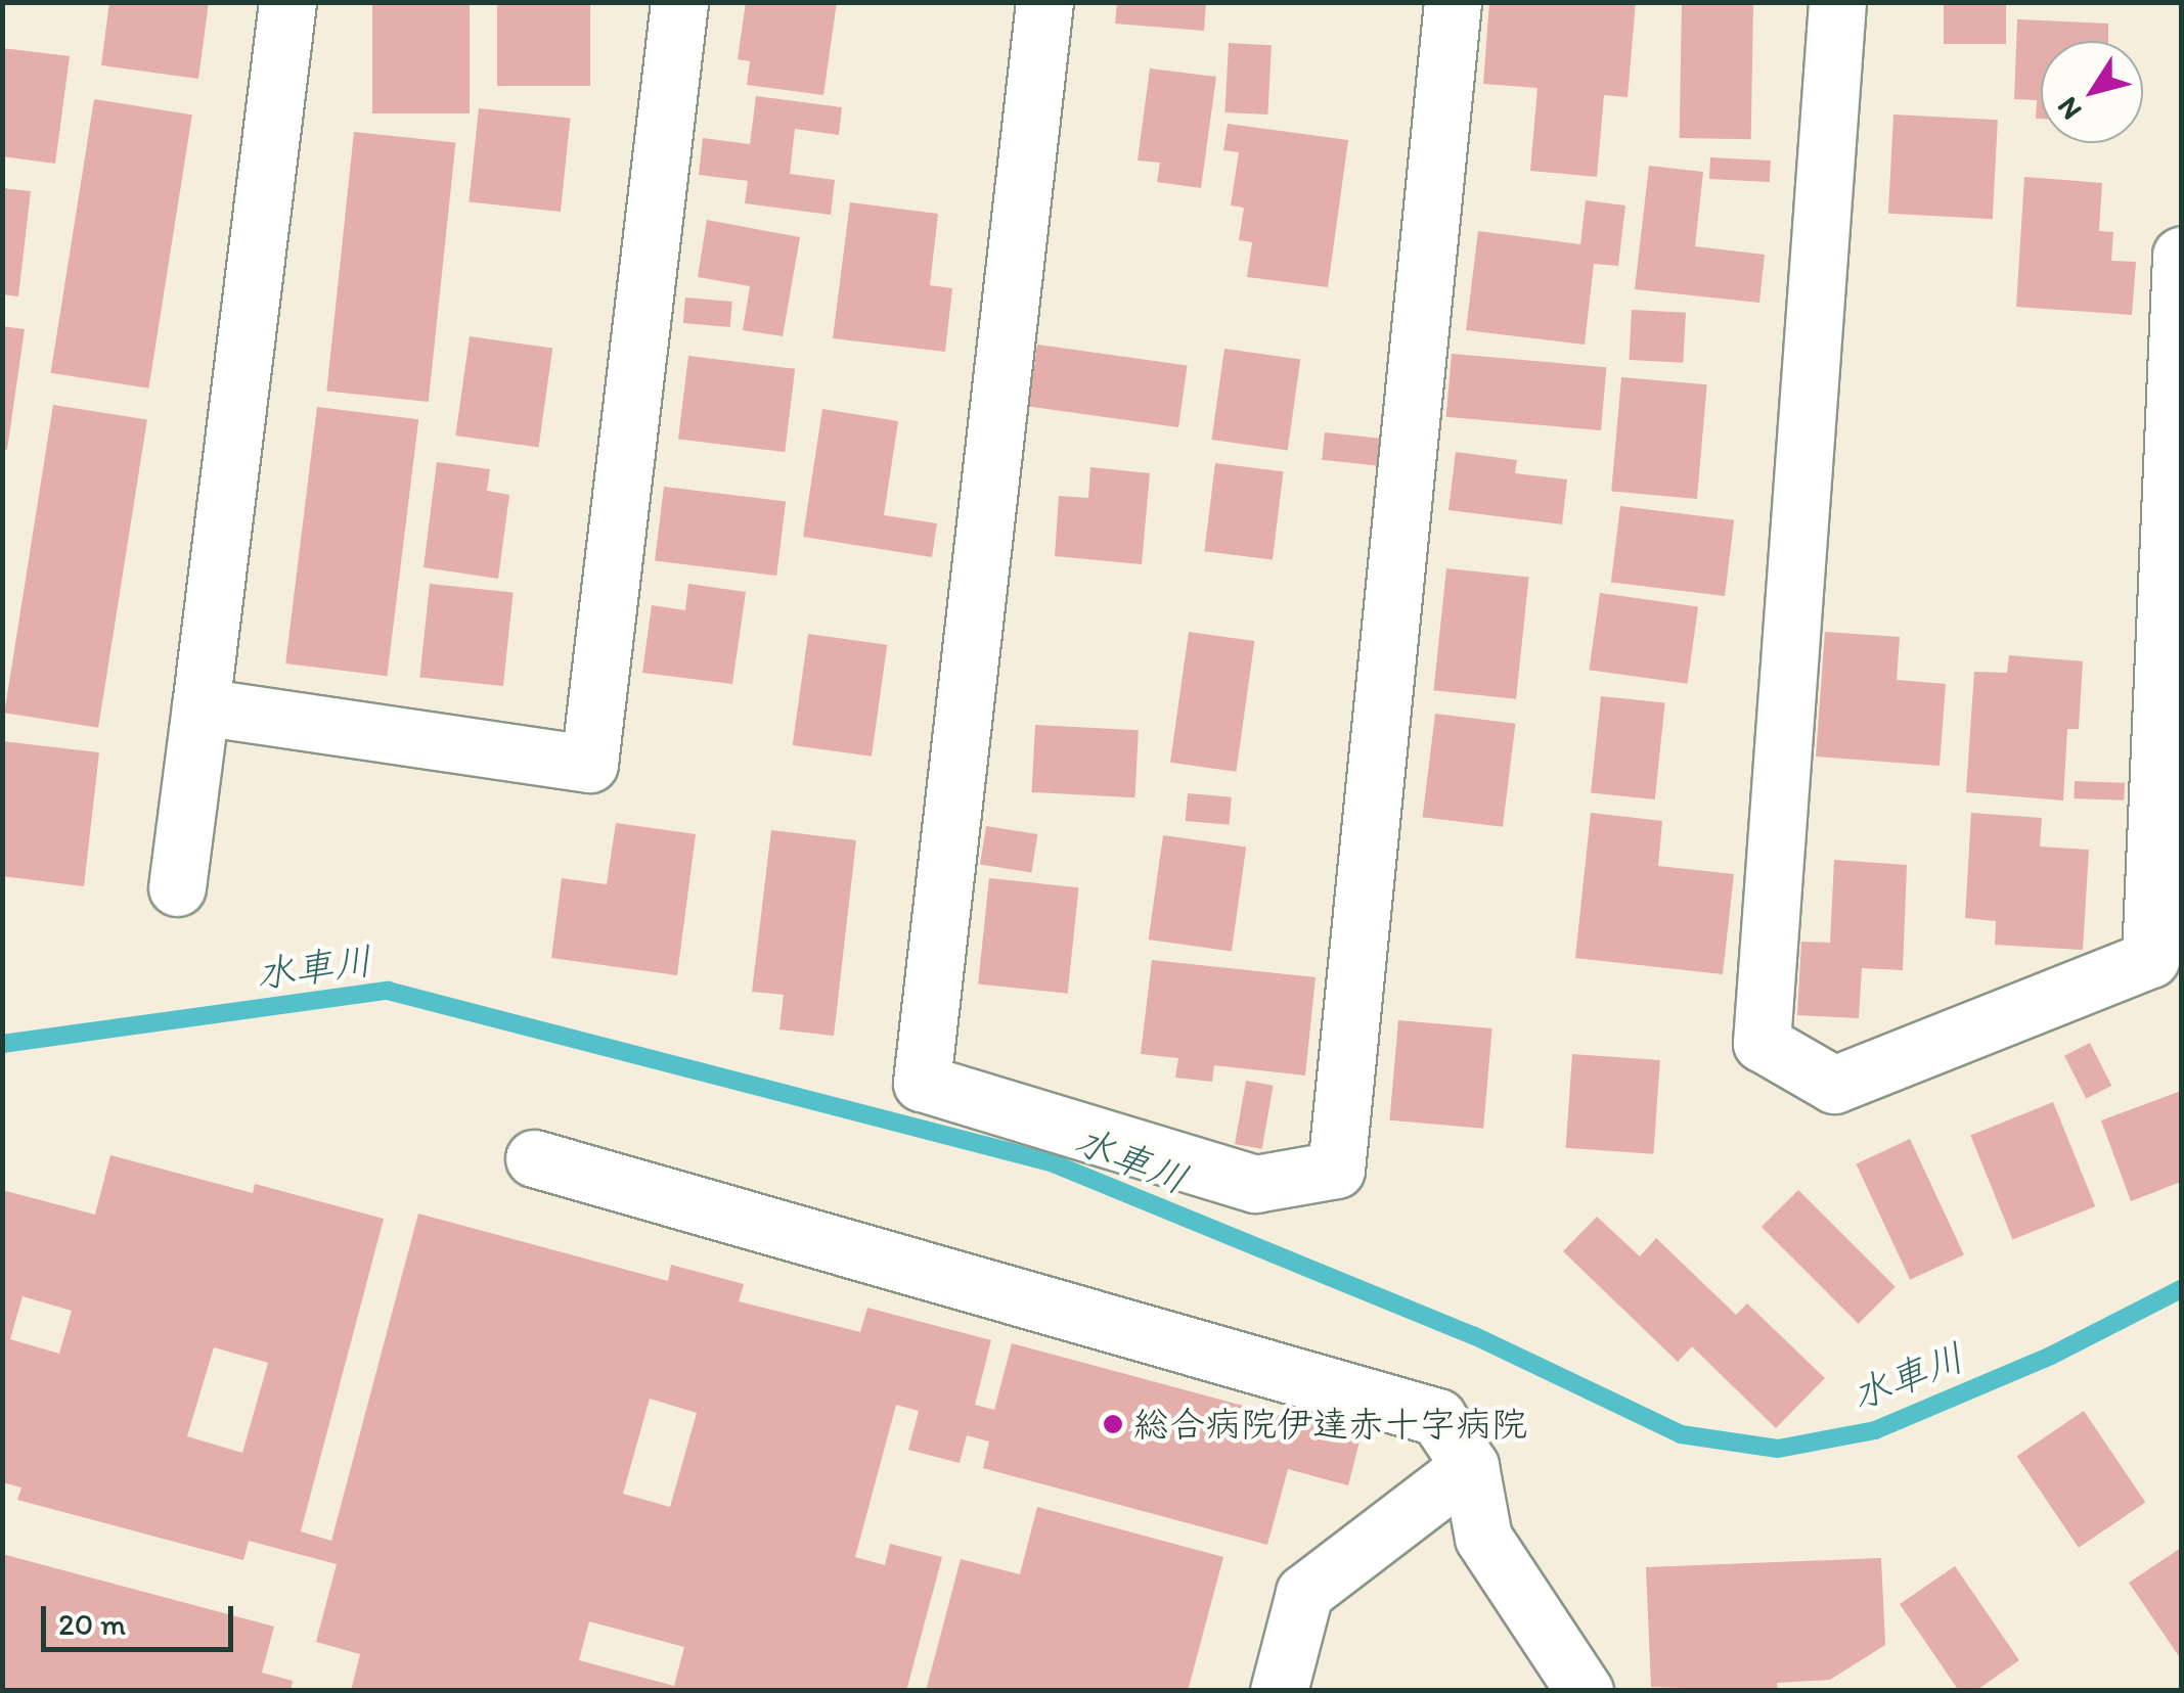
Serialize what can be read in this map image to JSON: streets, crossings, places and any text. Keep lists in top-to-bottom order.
{
  "water": ["水車川"],
  "places": ["総合病院伊達赤十字病院"],
  "scale_bar": "20 m",
  "north": "bottom left"
}
